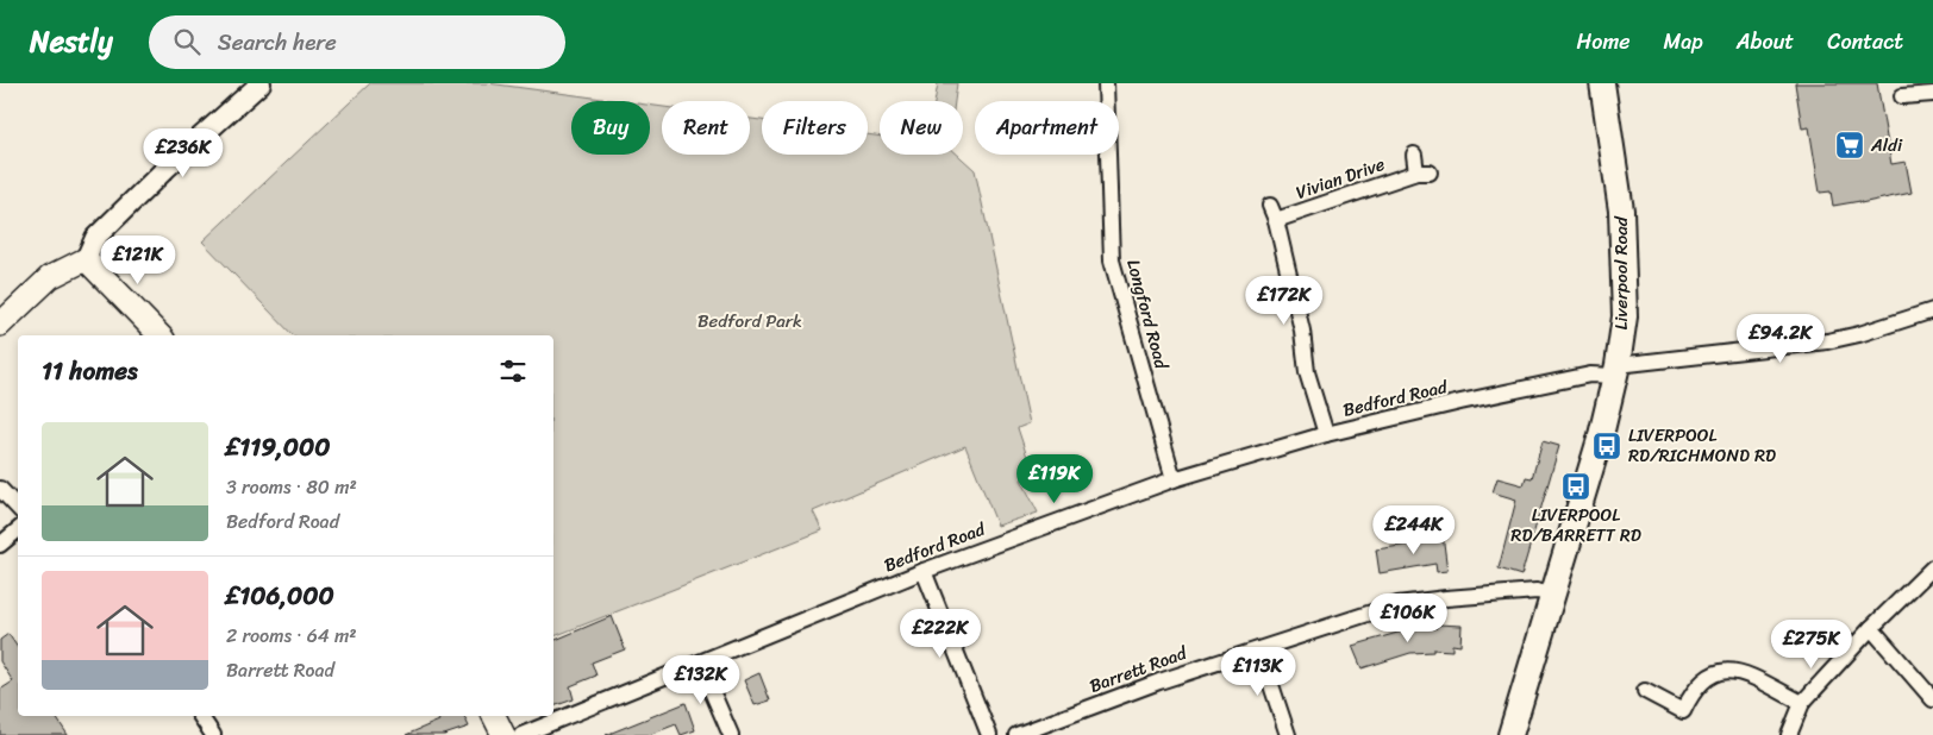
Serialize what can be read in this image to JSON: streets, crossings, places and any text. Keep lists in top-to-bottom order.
{
  "streets": {
    "main road": ["Liverpool Road"],
    "street": [
      "Vivian Drive",
      "Longford Road",
      "Bedford Road",
      "Barrett Road"
    ]
  },
  "crossings": [
    ["Liverpool Road", "Bedford Road"],
    ["Liverpool Road", "Barrett Road"],
    ["Longford Road", "Bedford Road"]
  ],
  "parks": ["Bedford Park"],
  "places": {
    "supermarket": ["Aldi"],
    "bus stop": ["LIVERPOOL RD/RICHMOND RD", "LIVERPOOL RD/BARRETT RD"]
  },
  "page": {
    "header": "Nestly",
    "search": "Search here",
    "nav": [
      "Home",
      "Map",
      "About",
      "Contact"
    ],
    "chip": [
      "Buy",
      "Rent",
      "Filters",
      "New",
      "Apartment"
    ],
    "price": [
      "£236K",
      "£121K",
      "£172K",
      "£94.2K",
      "£119K",
      "£244K",
      "£106K",
      "£222K",
      "£275K",
      "£113K",
      "£132K"
    ],
    "heading": "11 homes",
    "list": [
      {
        "name": "£119,000",
        "note": "3 rooms · 80 m² · Bedford Road"
      },
      {
        "name": "£106,000",
        "note": "2 rooms · 64 m² · Barrett Road"
      }
    ]
  }
}
